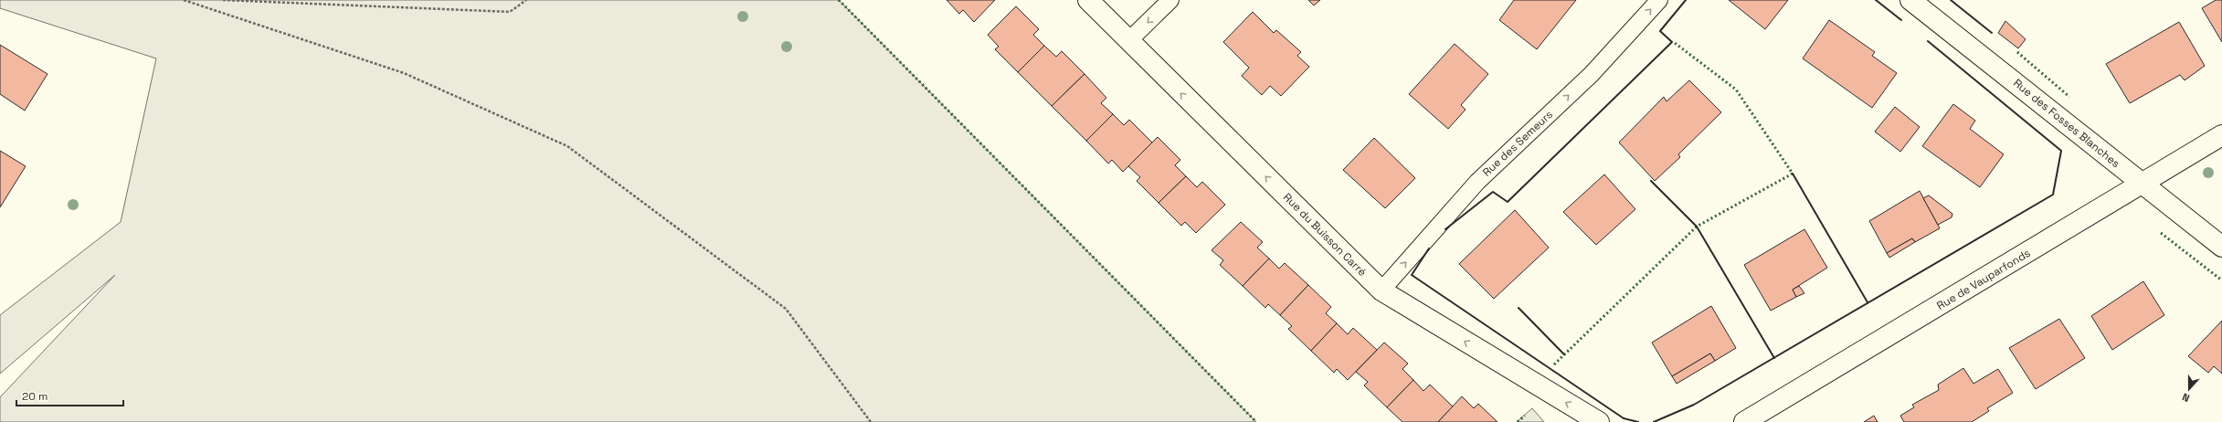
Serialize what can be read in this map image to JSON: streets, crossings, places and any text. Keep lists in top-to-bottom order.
{
  "streets": {
    "street": ["Rue des Fosses Blanches", "Rue du Buisson Carré", "Rue de Vauparfonds"],
    "lane": ["Rue des Semeurs"]
  },
  "crossings": [
    ["Rue des Fosses Blanches", "Rue de Vauparfonds"],
    ["Rue des Semeurs", "Rue du Buisson Carré"]
  ],
  "one_way": ["Rue des Semeurs", "Rue du Buisson Carré"],
  "scale_bar": "20 m",
  "north": "bottom"
}
